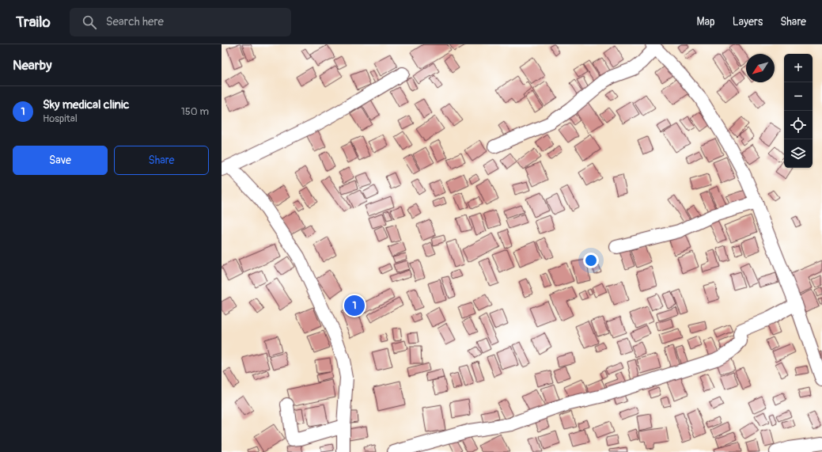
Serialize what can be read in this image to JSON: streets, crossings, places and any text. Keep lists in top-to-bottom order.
{
  "north": "bottom left",
  "page": {
    "header": "Trailo",
    "search": "Search here",
    "nav": ["Map", "Layers", "Share"],
    "heading": "Nearby",
    "map_buttons": ["+", "−"],
    "list": [
      {
        "mark": "1",
        "name": "Sky medical clinic",
        "note": "Hospital",
        "value": "150 m"
      }
    ],
    "buttons": ["Save", "Share"],
    "pins": "1"
  }
}
